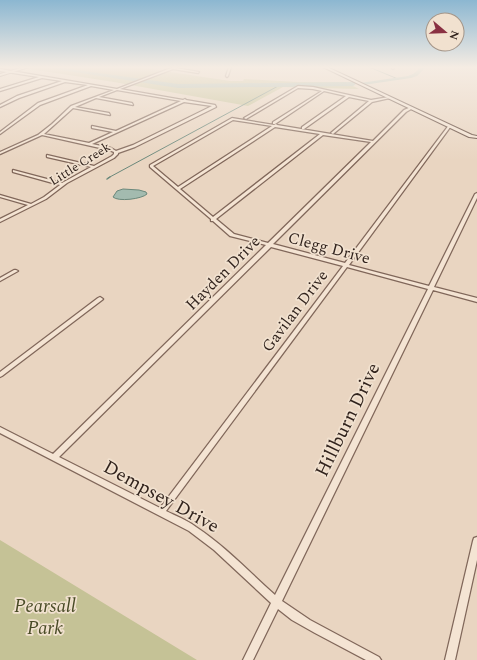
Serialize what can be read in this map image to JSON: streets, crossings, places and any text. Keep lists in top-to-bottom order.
{
  "streets": {
    "street": [
      "Little Creek",
      "Clegg Drive",
      "Hayden Drive",
      "Gavilan Drive",
      "Hillburn Drive",
      "Dempsey Drive"
    ]
  },
  "crossings": [
    ["Clegg Drive", "Hayden Drive"],
    ["Clegg Drive", "Gavilan Drive"],
    ["Clegg Drive", "Hillburn Drive"],
    ["Hayden Drive", "Dempsey Drive"],
    ["Gavilan Drive", "Dempsey Drive"],
    ["Hillburn Drive", "Dempsey Drive"]
  ],
  "parks": ["Pearsall Park"],
  "north": "right"
}
